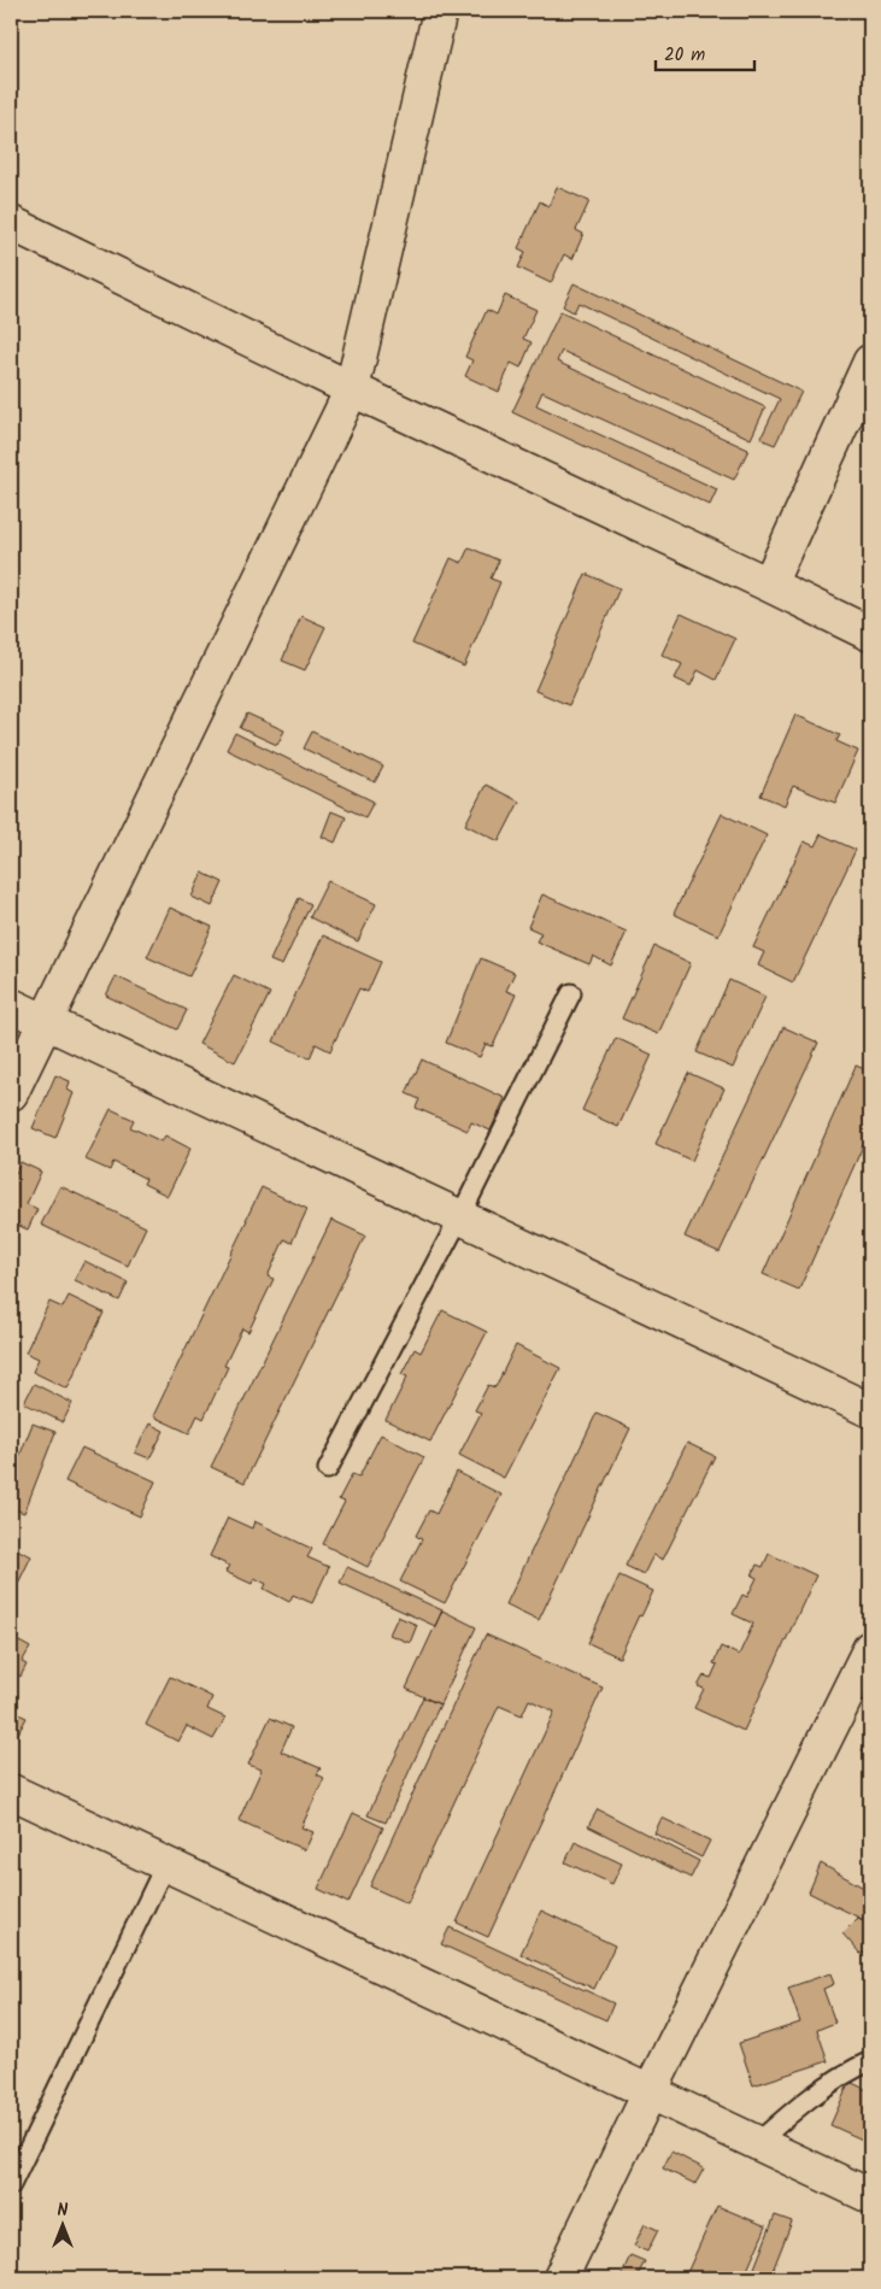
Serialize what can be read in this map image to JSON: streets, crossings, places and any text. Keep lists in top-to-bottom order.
{
  "scale_bar": "20 m",
  "north": "top"
}
